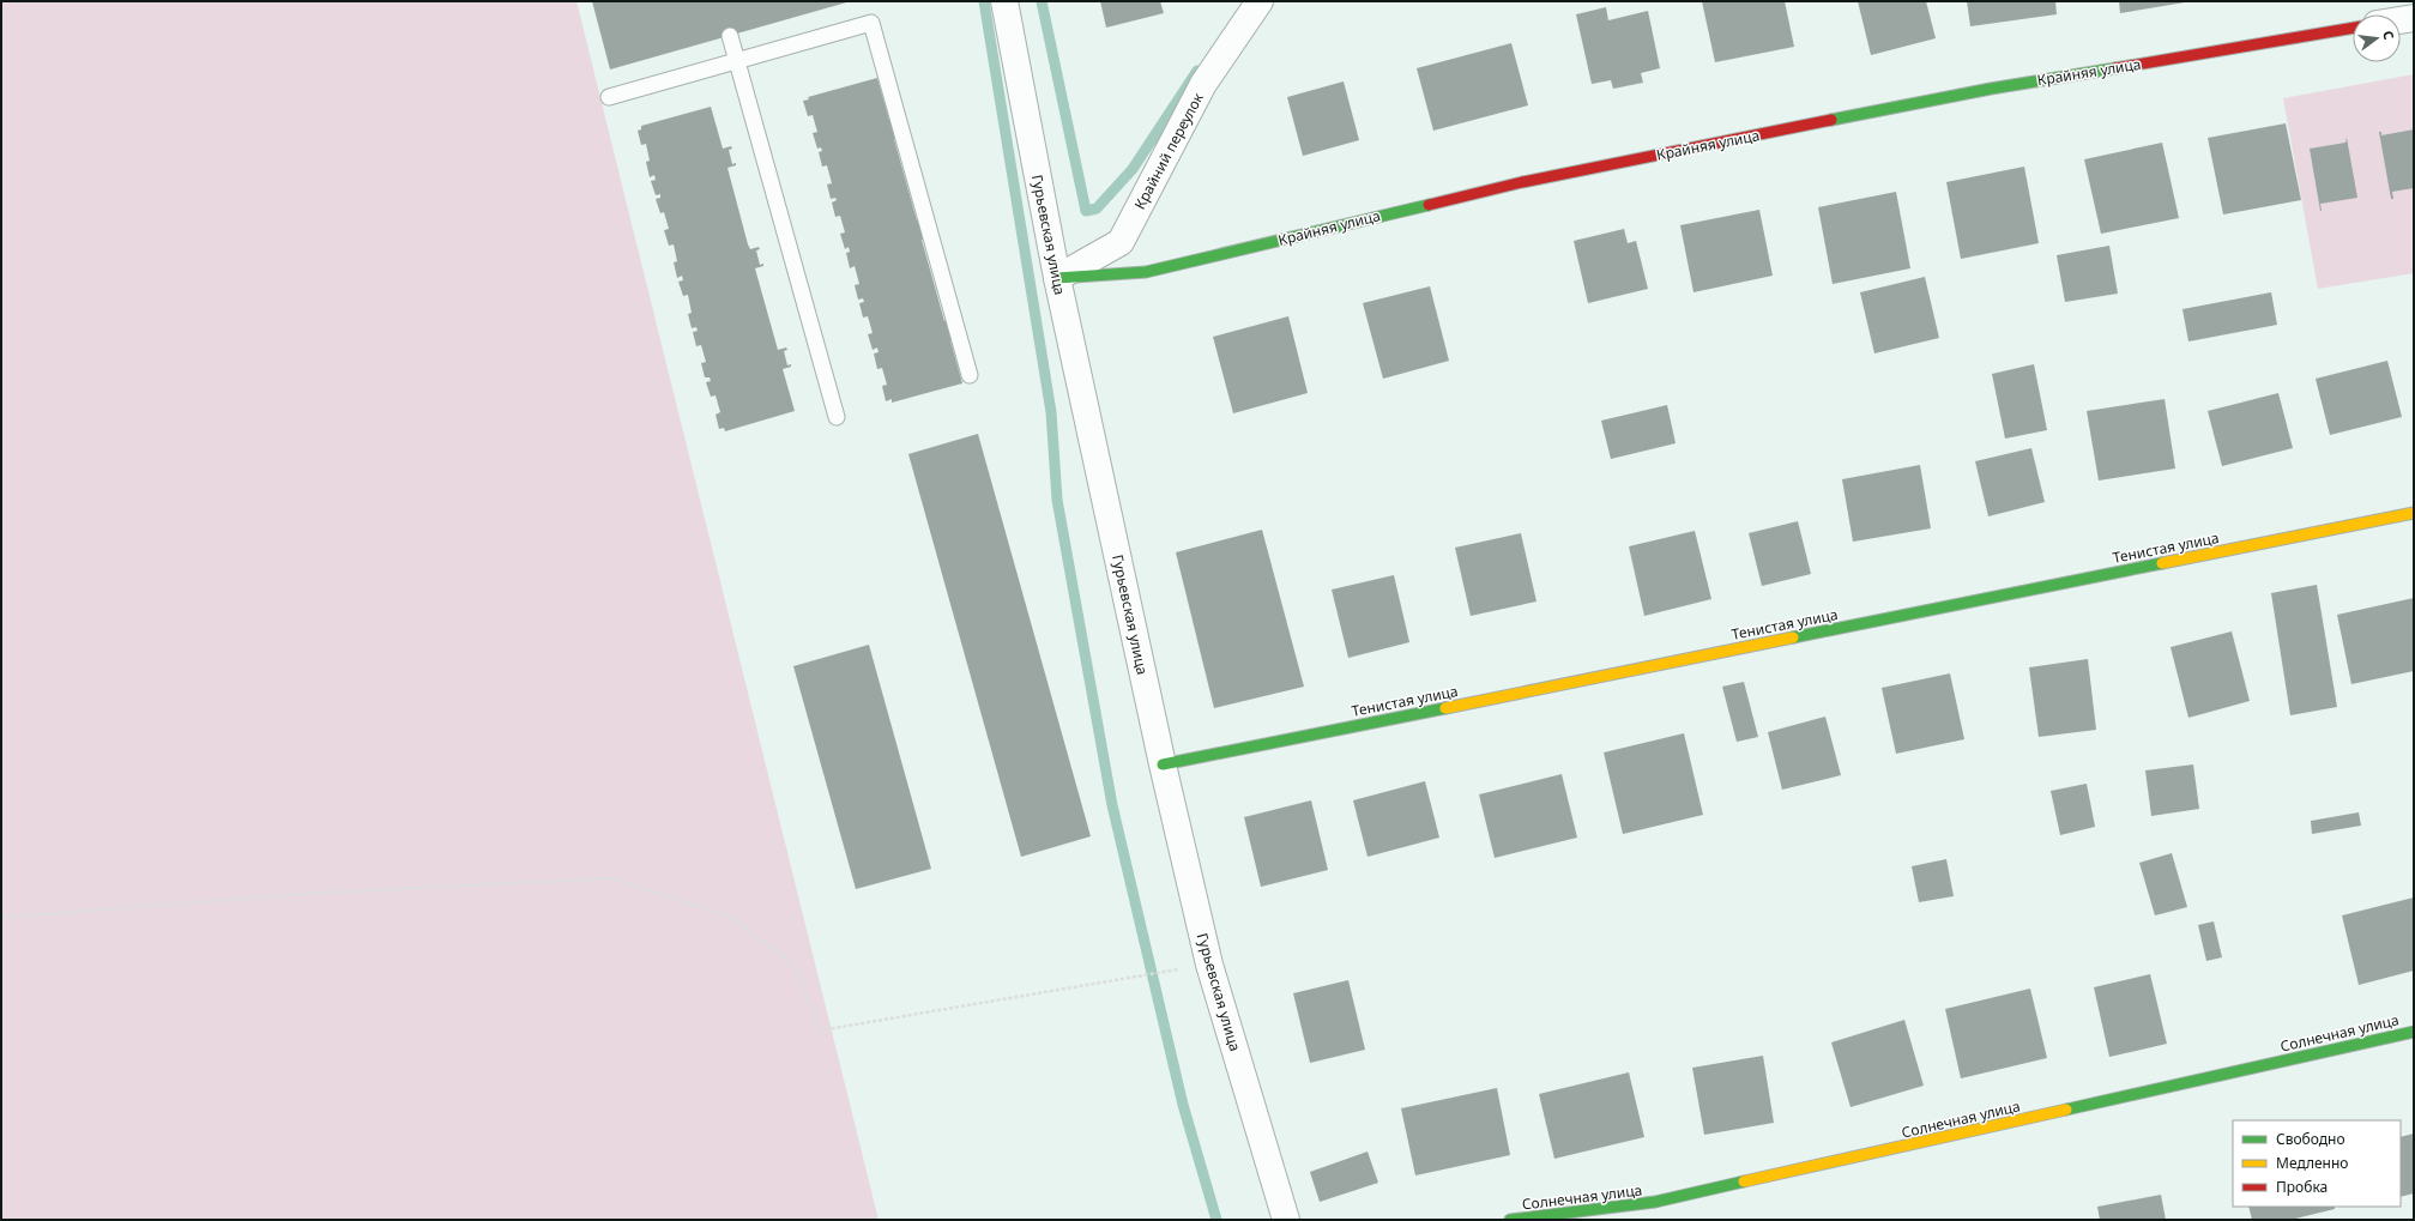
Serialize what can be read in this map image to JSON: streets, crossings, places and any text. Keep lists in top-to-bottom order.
{
  "streets": {
    "street": [
      "Крайняя улица",
      "Крайний переулок",
      "Гурьевская улица",
      "Тенистая улица",
      "Солнечная улица"
    ]
  },
  "crossings": [
    ["Крайняя улица", "Крайний переулок"],
    ["Крайняя улица", "Гурьевская улица"],
    ["Крайний переулок", "Гурьевская улица"],
    ["Гурьевская улица", "Тенистая улица"]
  ],
  "legend": ["Свободно", "Медленно", "Пробка"],
  "north": "right"
}
